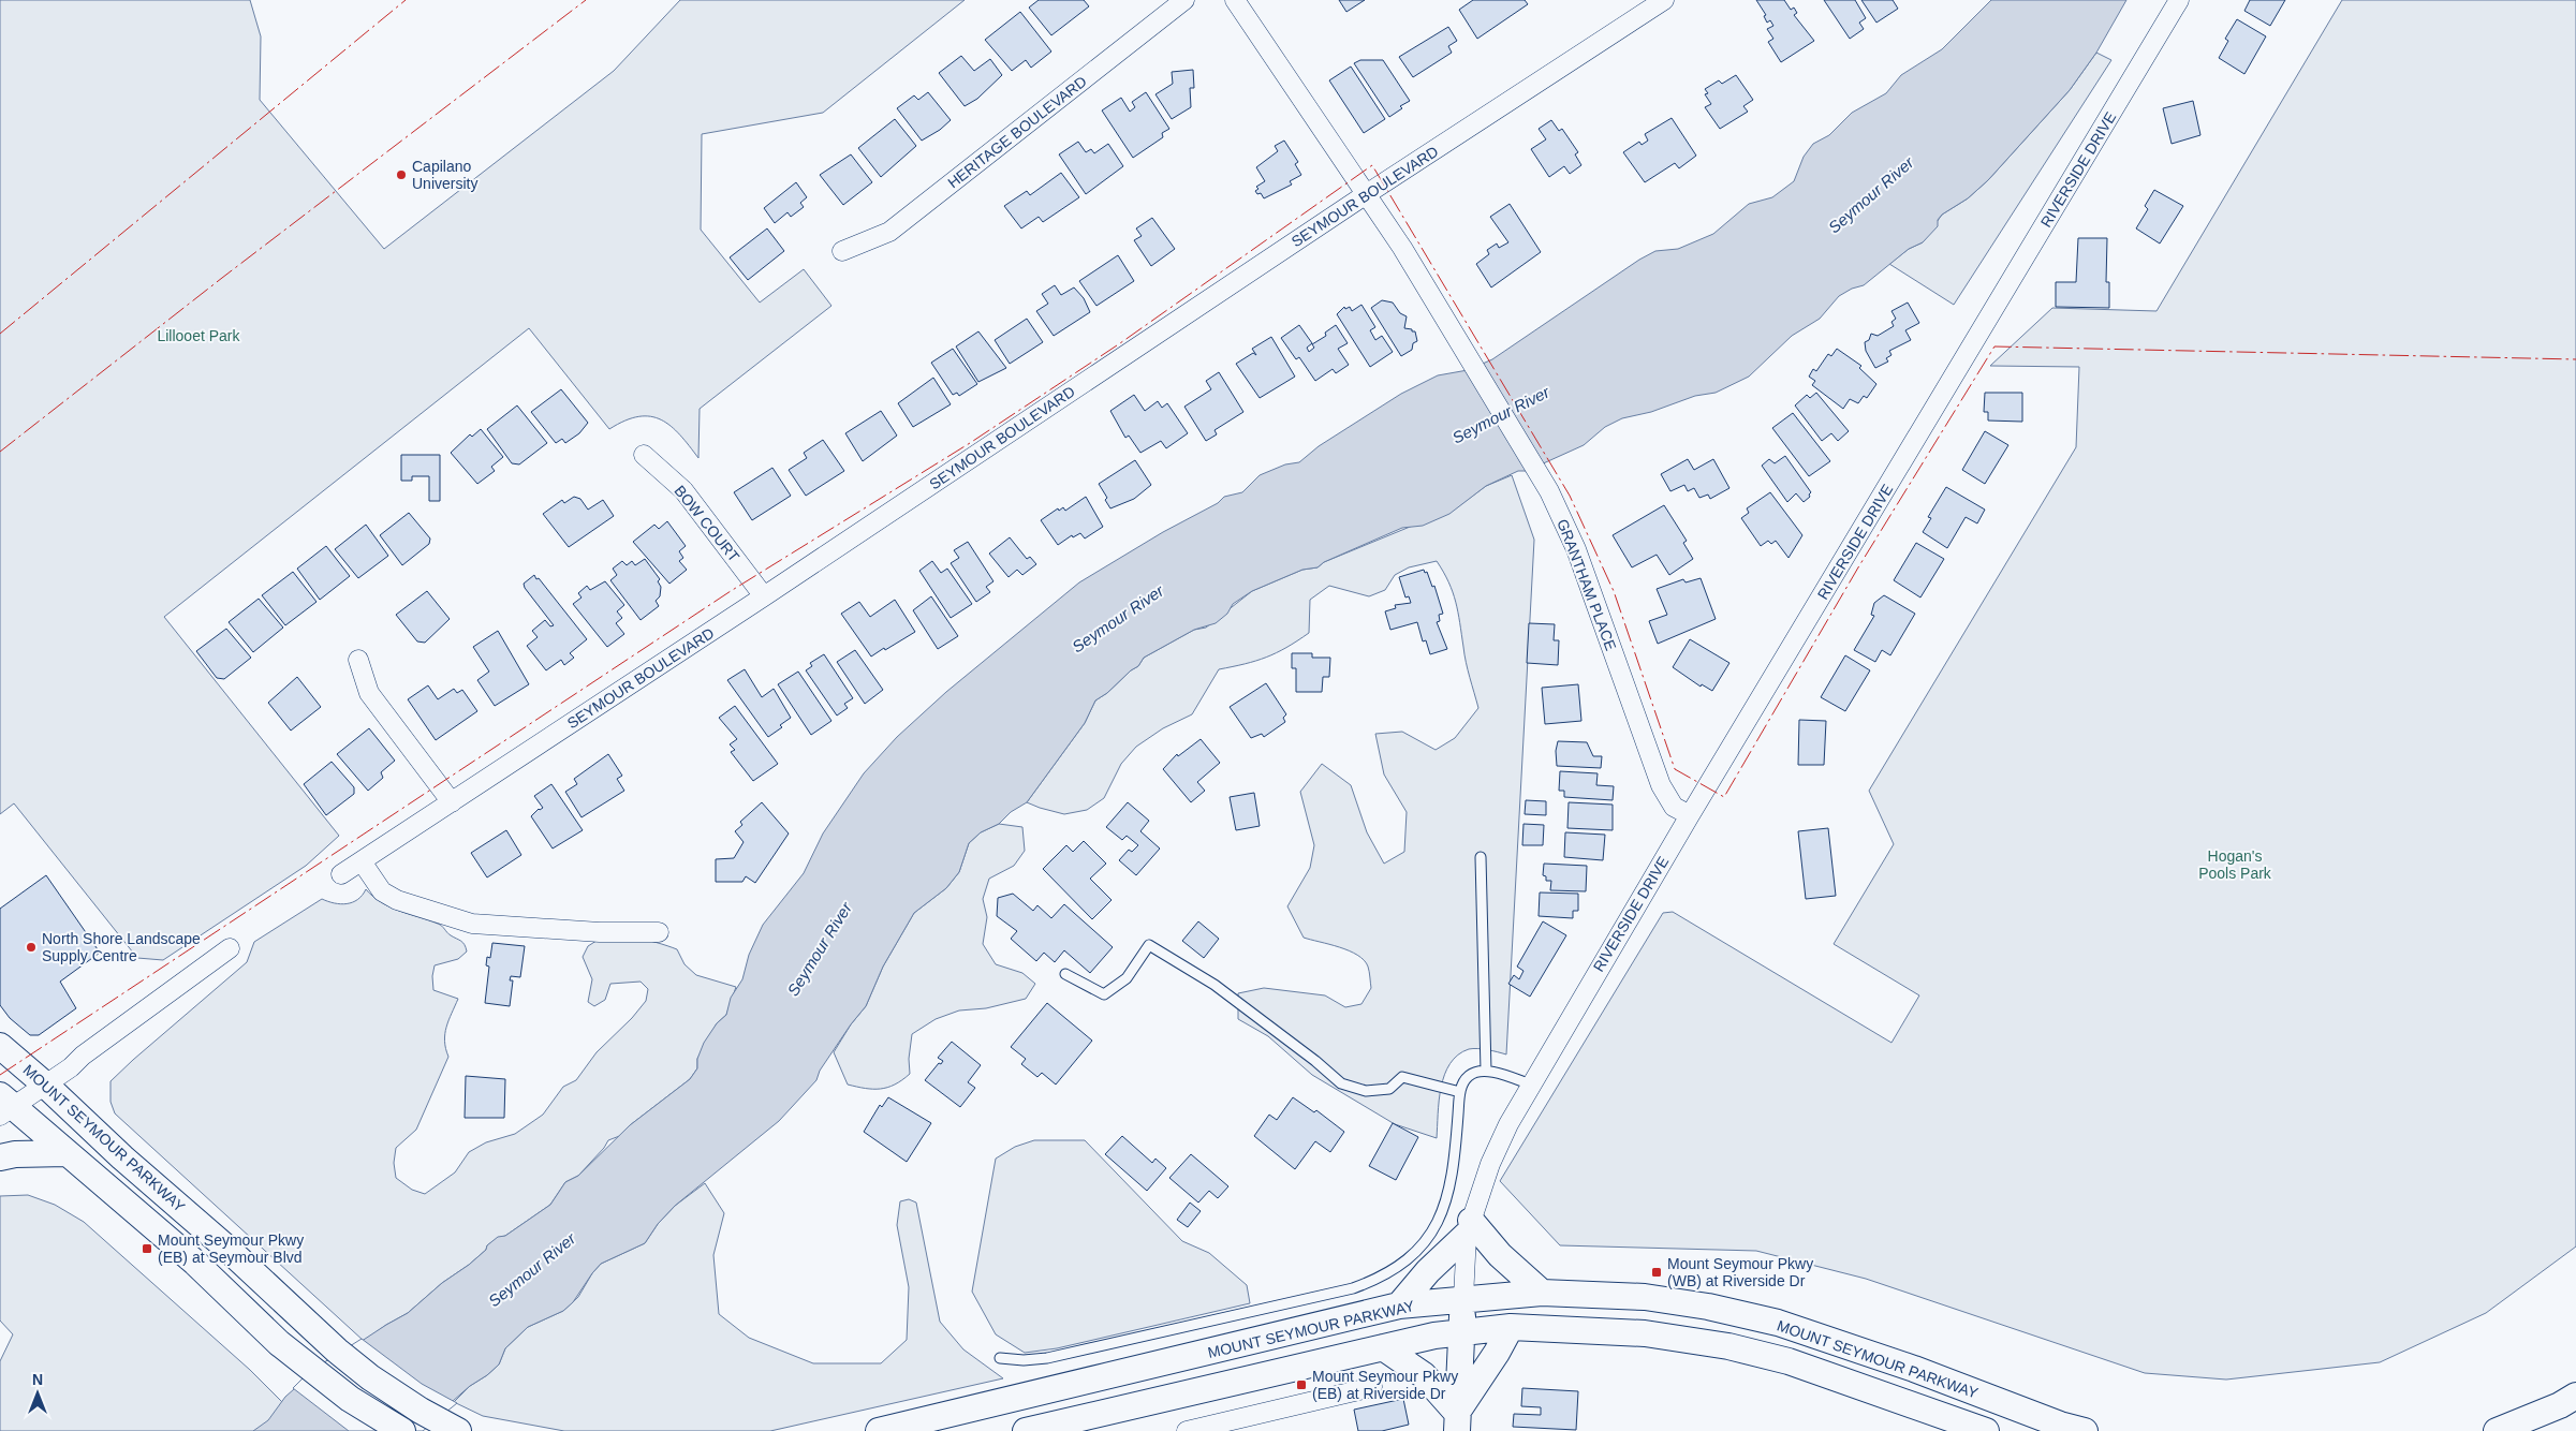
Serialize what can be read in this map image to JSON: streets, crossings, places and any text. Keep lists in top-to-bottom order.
{
  "streets": {
    "main road": ["RIVERSIDE DRIVE", "MOUNT SEYMOUR PARKWAY"],
    "street": [
      "HERITAGE BOULEVARD",
      "SEYMOUR BOULEVARD",
      "BOW COURT",
      "GRANTHAM PLACE"
    ]
  },
  "crossings": [
    ["RIVERSIDE DRIVE", "GRANTHAM PLACE"],
    ["RIVERSIDE DRIVE", "MOUNT SEYMOUR PARKWAY"],
    ["SEYMOUR BOULEVARD", "BOW COURT"],
    ["SEYMOUR BOULEVARD", "GRANTHAM PLACE"]
  ],
  "water": ["Seymour River"],
  "parks": ["Lillooet Park", "Hogan's Pools Park"],
  "places": {
    "other": ["Capilano University", "North Shore Landscape Supply Centre"],
    "transit": ["Mount Seymour Pkwy (EB) at Seymour Blvd", "Mount Seymour Pkwy (WB) at Riverside Dr", "Mount Seymour Pkwy (EB) at Riverside Dr"]
  },
  "north": "top"
}
